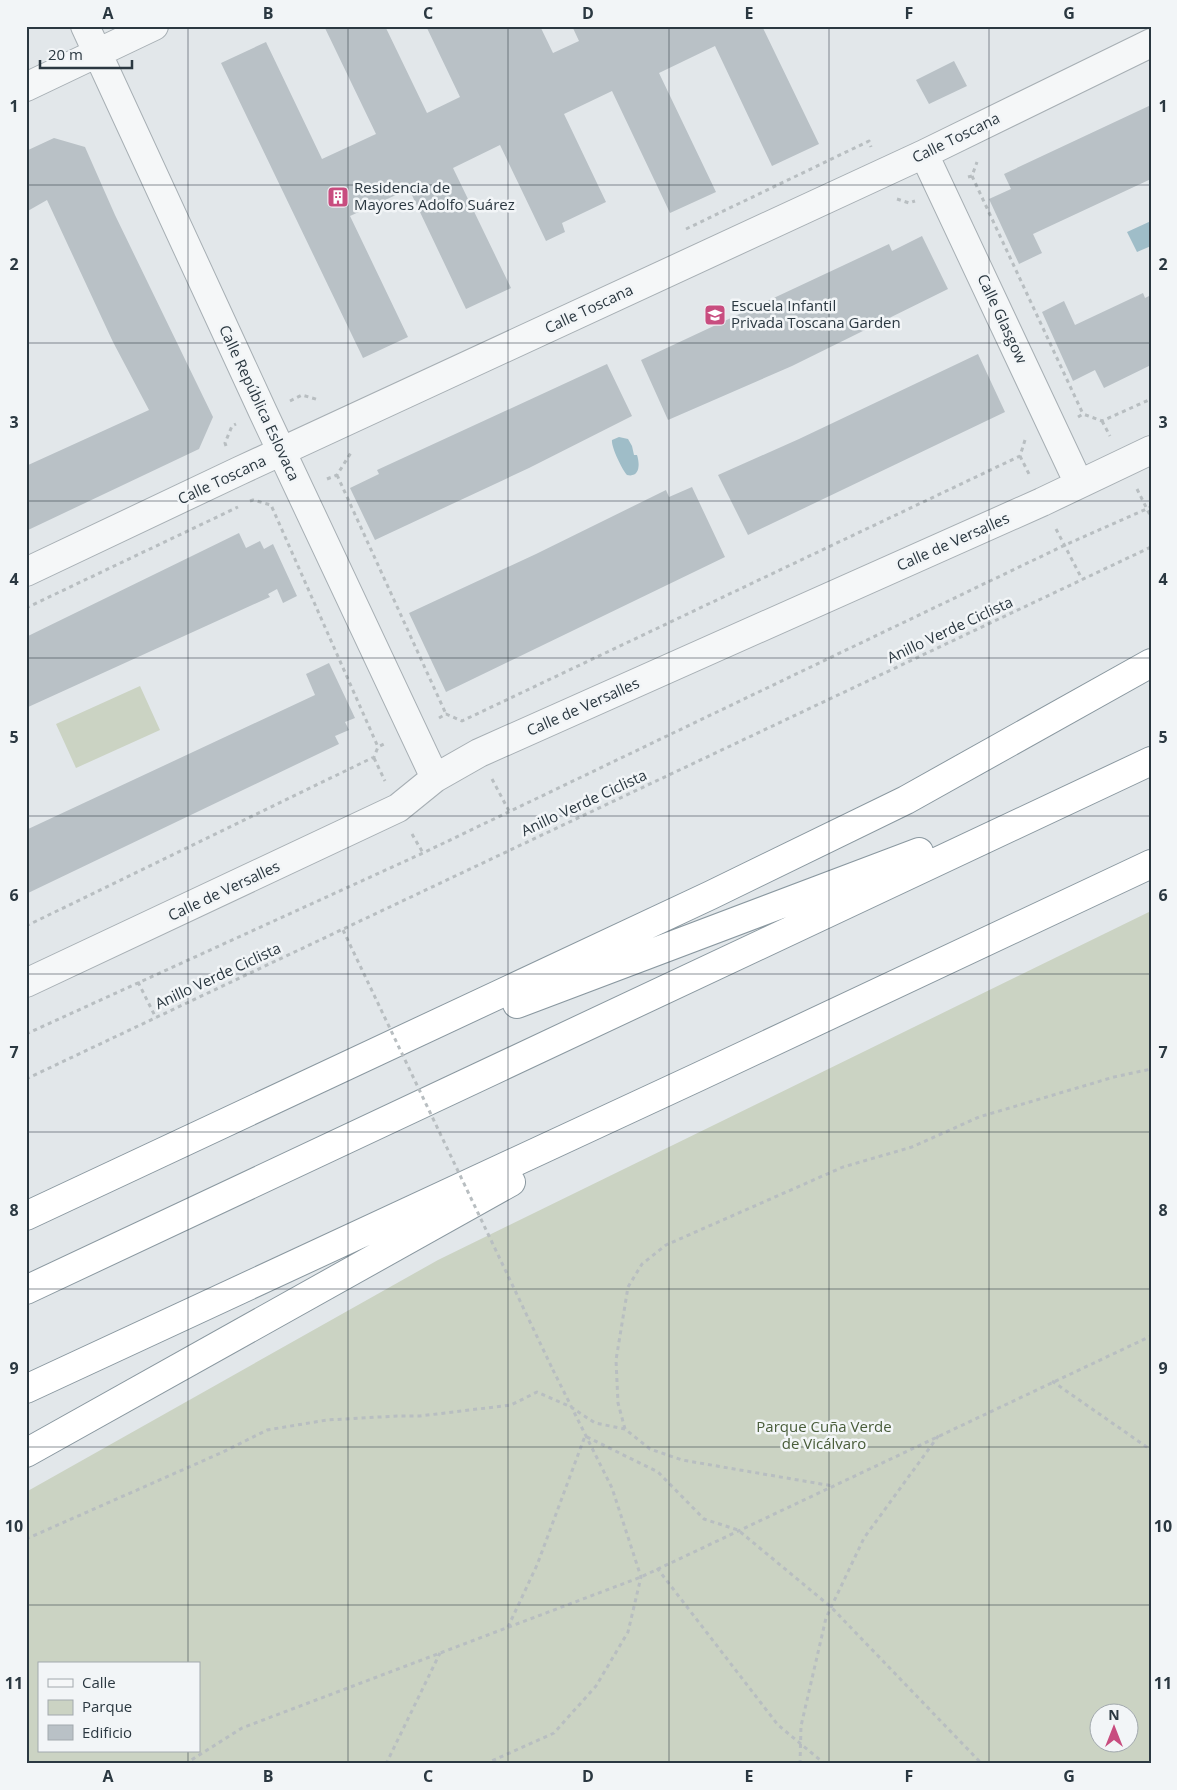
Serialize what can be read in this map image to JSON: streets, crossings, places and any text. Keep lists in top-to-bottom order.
{
  "streets": {
    "street": [
      "Calle Toscana",
      "Calle Glasgow",
      "Calle República Eslovaca",
      "Calle de Versalles"
    ],
    "path": ["Anillo Verde Ciclista"]
  },
  "crossings": [
    ["Calle Toscana", "Calle Glasgow"],
    ["Calle Toscana", "Calle República Eslovaca"],
    ["Calle Glasgow", "Calle de Versalles"],
    ["Calle República Eslovaca", "Calle de Versalles"]
  ],
  "parks": ["Parque Cuña Verde de Vicálvaro"],
  "places": {
    "building": ["Residencia de Mayores Adolfo Suárez"],
    "school or university": ["Escuela Infantil Privada Toscana Garden"]
  },
  "legend": ["Calle", "Parque", "Edificio"],
  "scale_bar": "20 m",
  "north": "top",
  "grid": {
    "columns": [
      "A",
      "B",
      "C",
      "D",
      "E",
      "F",
      "G"
    ],
    "rows": [
      "1",
      "2",
      "3",
      "4",
      "5",
      "6",
      "7",
      "8",
      "9",
      "10",
      "11"
    ]
  }
}
